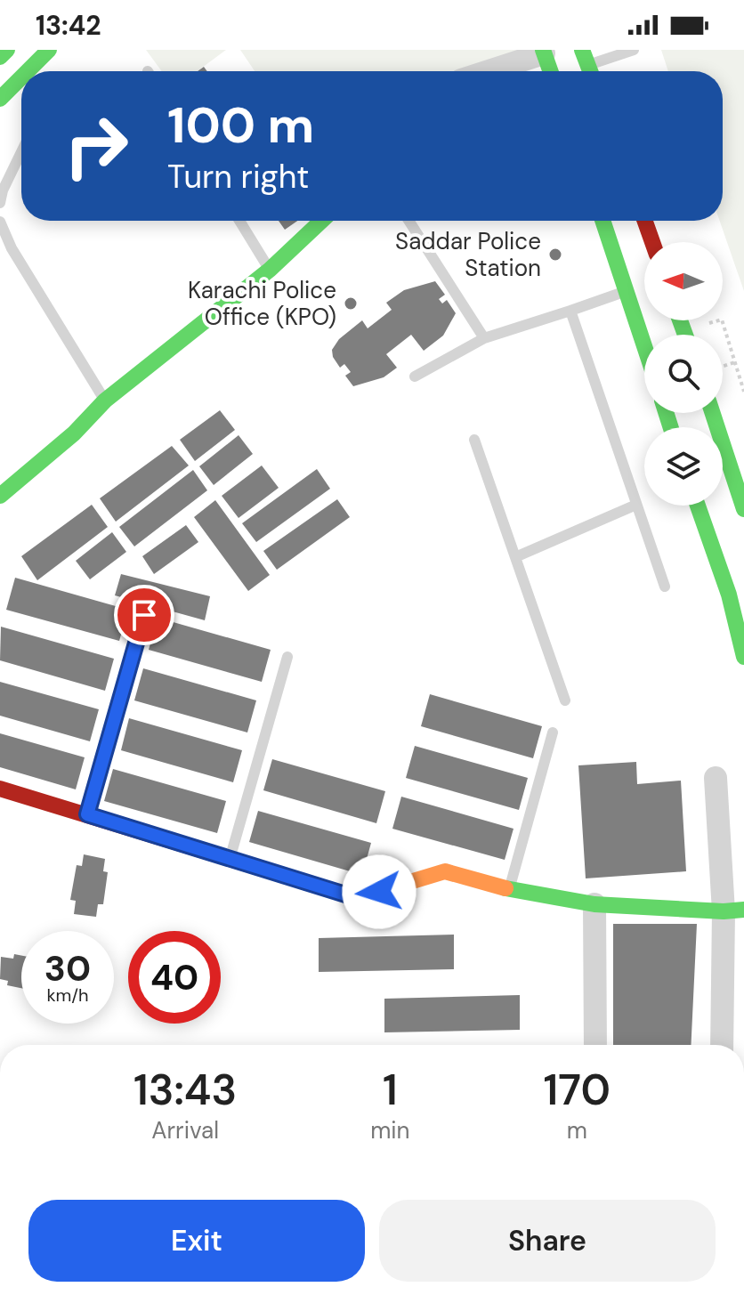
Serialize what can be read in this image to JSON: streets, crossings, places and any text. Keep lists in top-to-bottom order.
{
  "places": ["Saddar Police Station", "Karachi Police Office (KPO)"],
  "north": "left",
  "page": {
    "status": "13:42",
    "turn": ["100 m", "Turn right"],
    "speed": "30 km/h",
    "limit": "40",
    "eta": [
      "13:43",
      "Arrival",
      "1",
      "min",
      "170",
      "m"
    ],
    "buttons": ["Exit", "Share"]
  }
}
